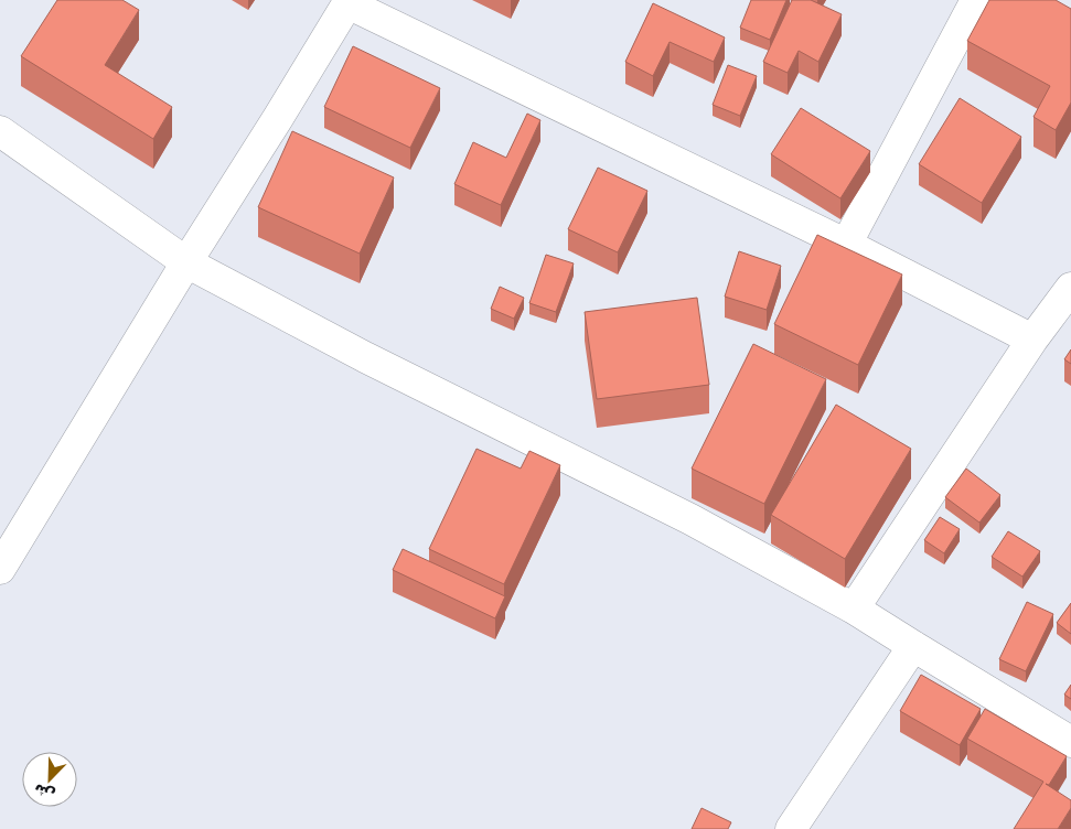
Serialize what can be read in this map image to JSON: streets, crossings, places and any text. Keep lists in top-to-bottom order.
{
  "north": "bottom left"
}
